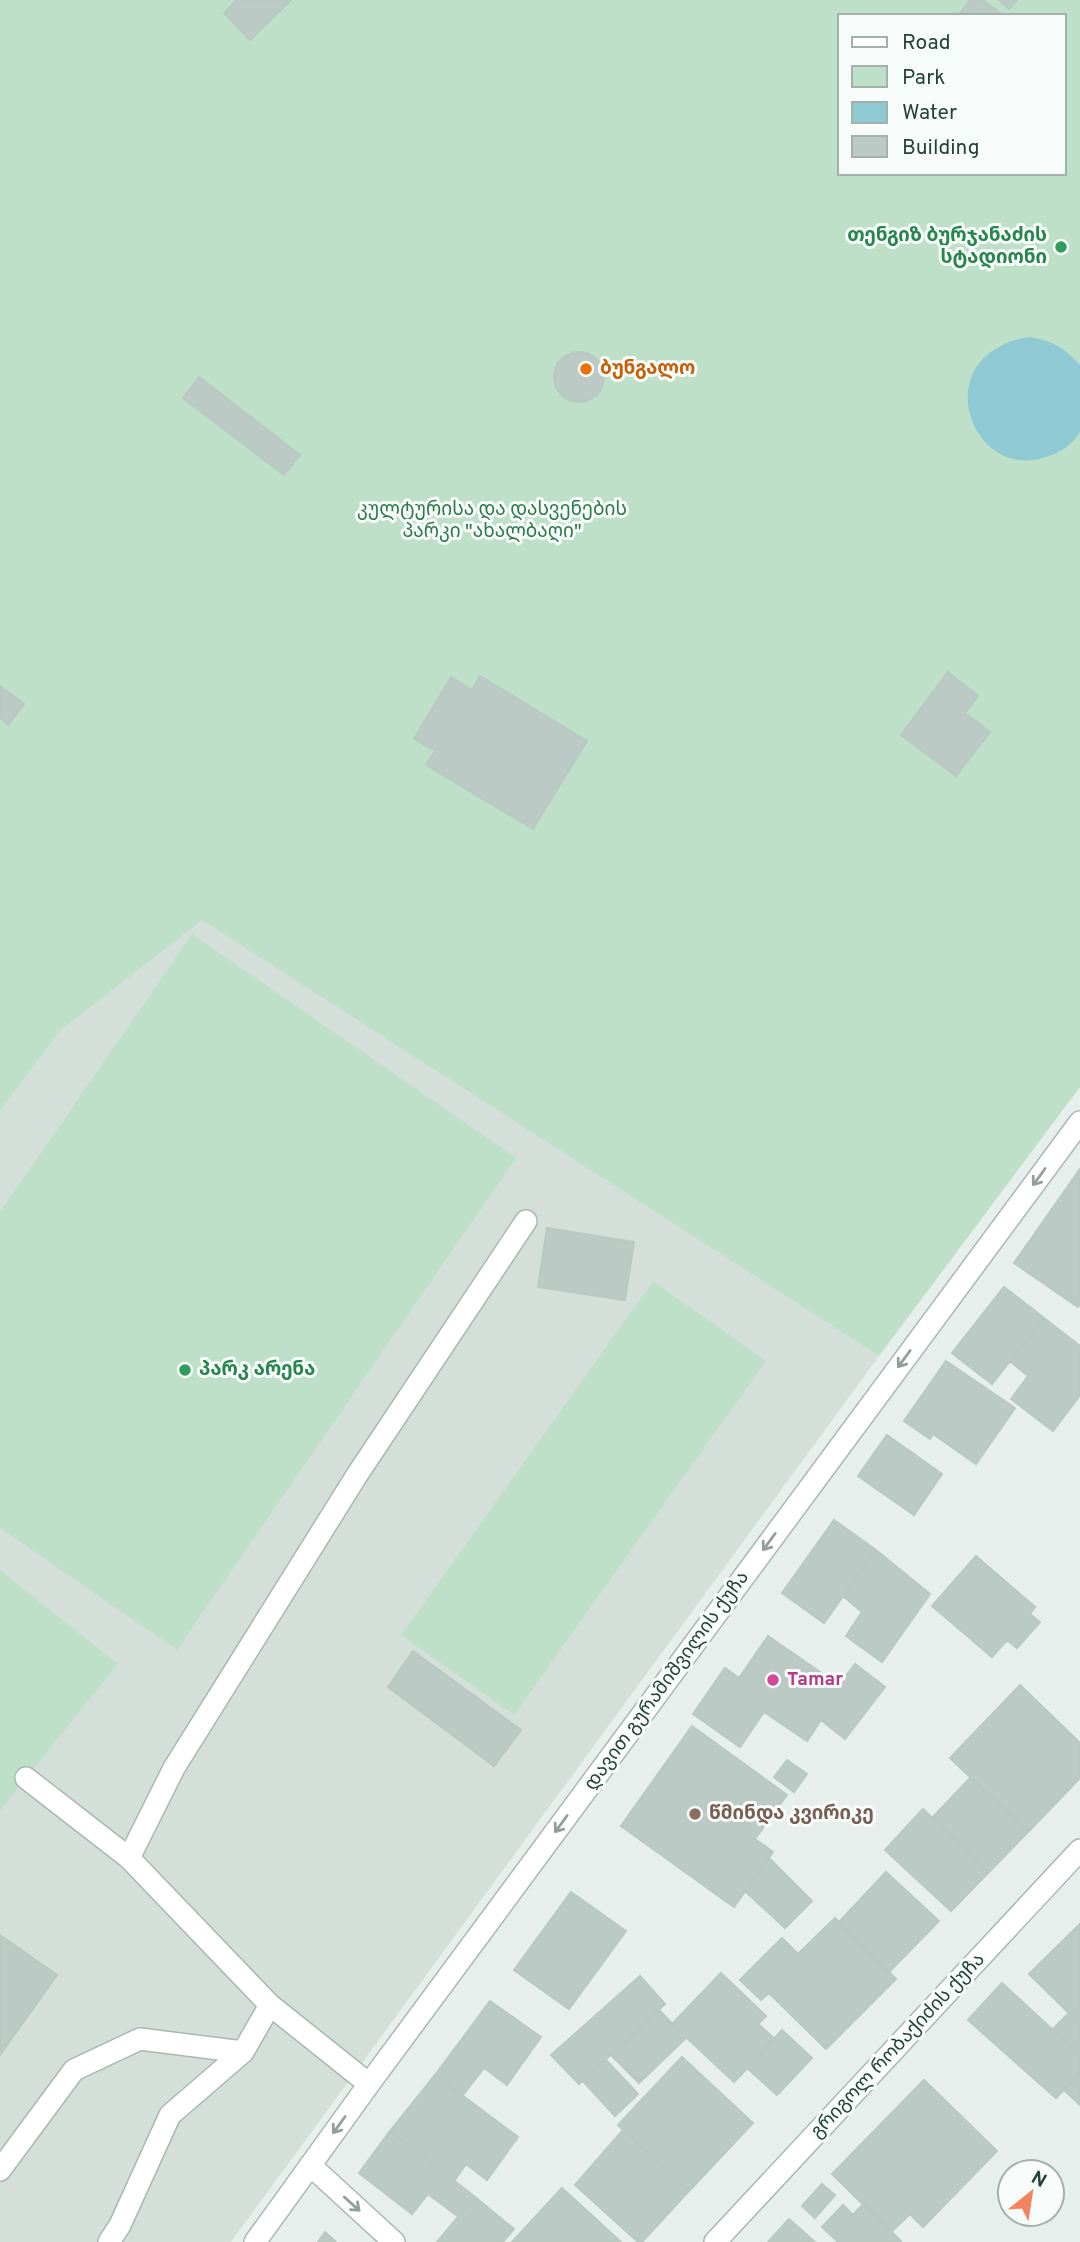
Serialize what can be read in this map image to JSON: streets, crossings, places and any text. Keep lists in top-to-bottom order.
{
  "streets": {
    "street": ["დავით გურამიშვილის ქუჩა", "გრიგოლ რობაქიძის ქუჩა"]
  },
  "one_way": ["დავით გურამიშვილის ქუჩა"],
  "parks": ["კულტურისა და დასვენების პარკი \"ახალბაღი\""],
  "places": [
    "თენგიზ ბურჯანაძის სტადიონი",
    "ბუნგალო",
    "პარკ არენა",
    "Tamar",
    "წმინდა კვირიკე"
  ],
  "legend": [
    "Road",
    "Park",
    "Water",
    "Building"
  ],
  "north": "top right"
}
